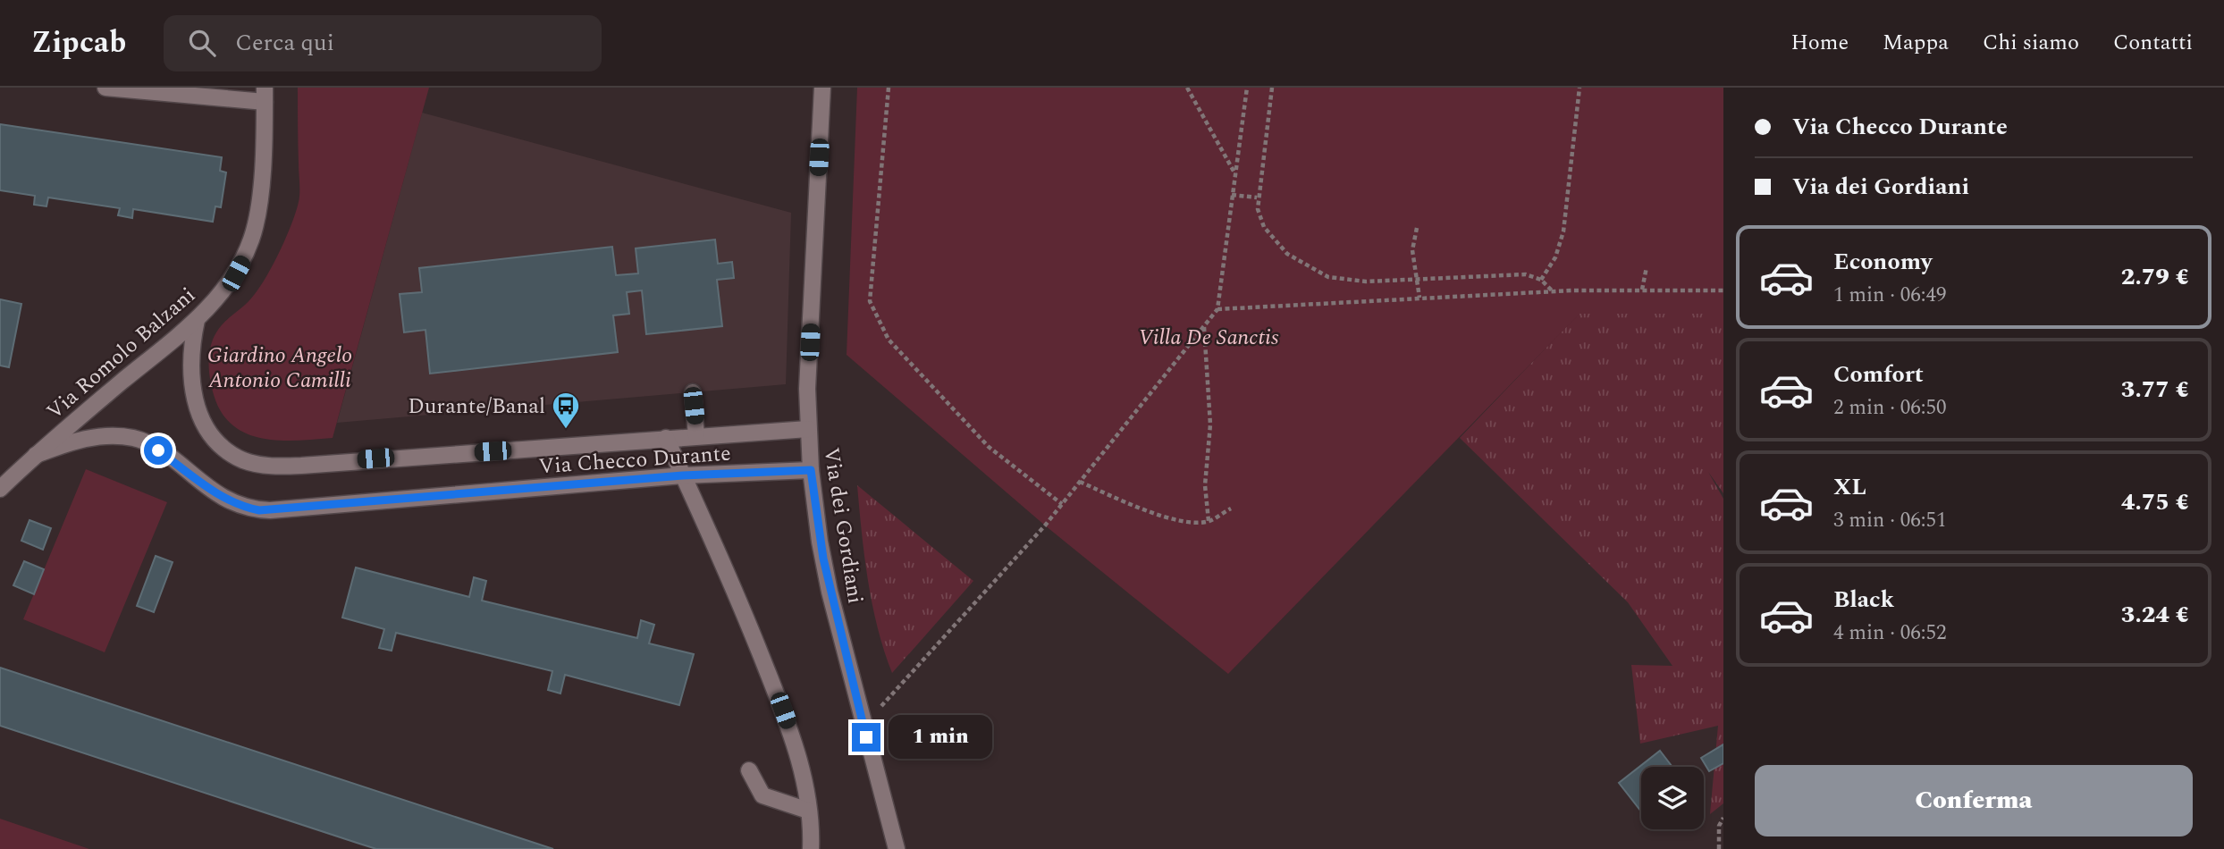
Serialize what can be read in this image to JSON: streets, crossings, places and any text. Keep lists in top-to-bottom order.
{
  "streets": {
    "street": ["Via Romolo Balzani", "Via Checco Durante", "Via dei Gordiani"]
  },
  "crossings": [
    ["Via Romolo Balzani", "Via Checco Durante"],
    ["Via Checco Durante", "Via dei Gordiani"]
  ],
  "parks": ["Villa De Sanctis", "Giardino Angelo Antonio Camilli"],
  "places": {
    "bus stop": ["Durante/Banal"]
  },
  "page": {
    "header": "Zipcab",
    "search": "Cerca qui",
    "nav": [
      "Home",
      "Mappa",
      "Chi siamo",
      "Contatti"
    ],
    "banner": ["Via Checco Durante", "Via dei Gordiani"],
    "list": [
      {
        "name": "Economy",
        "note": "1 min · 06:49",
        "value": "2.79 €"
      },
      {
        "name": "Comfort",
        "note": "2 min · 06:50",
        "value": "3.77 €"
      },
      {
        "name": "XL",
        "note": "3 min · 06:51",
        "value": "4.75 €"
      },
      {
        "name": "Black",
        "note": "4 min · 06:52",
        "value": "3.24 €"
      }
    ],
    "bubble": "1 min",
    "buttons": "Conferma"
  }
}
